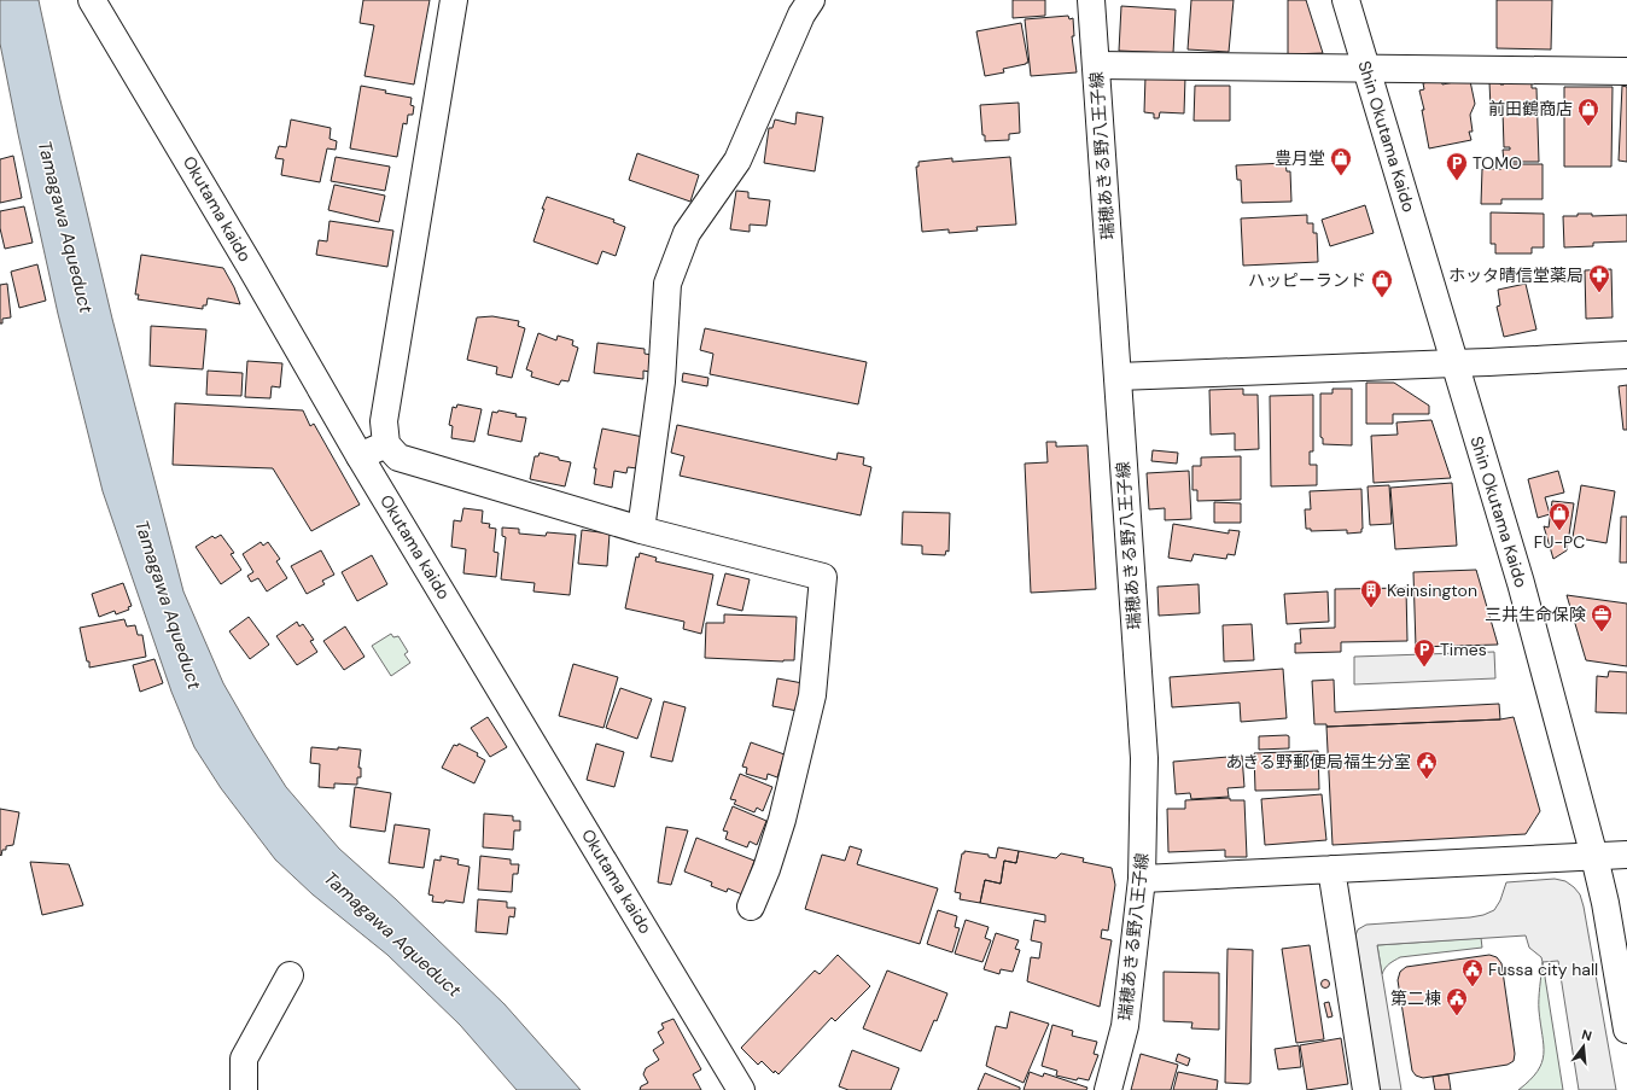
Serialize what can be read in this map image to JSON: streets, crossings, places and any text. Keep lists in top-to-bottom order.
{
  "streets": {
    "street": ["Shin Okutama Kaido", "瑞穂あきる野八王子線", "Okutama kaido"]
  },
  "water": ["Tamagawa Aqueduct"],
  "places": {
    "shop": [
      "前田鶴商店",
      "豊月堂",
      "ハッピーランド",
      "FU-PC"
    ],
    "parking": ["TOMO", "Times"],
    "pharmacy": ["ホッタ晴信堂薬局"],
    "building": ["Keinsington"],
    "office": ["三井生命保険"],
    "public building": ["あきる野郵便局福生分室", "Fussa city hall", "第二棟"]
  },
  "north": "top"
}
